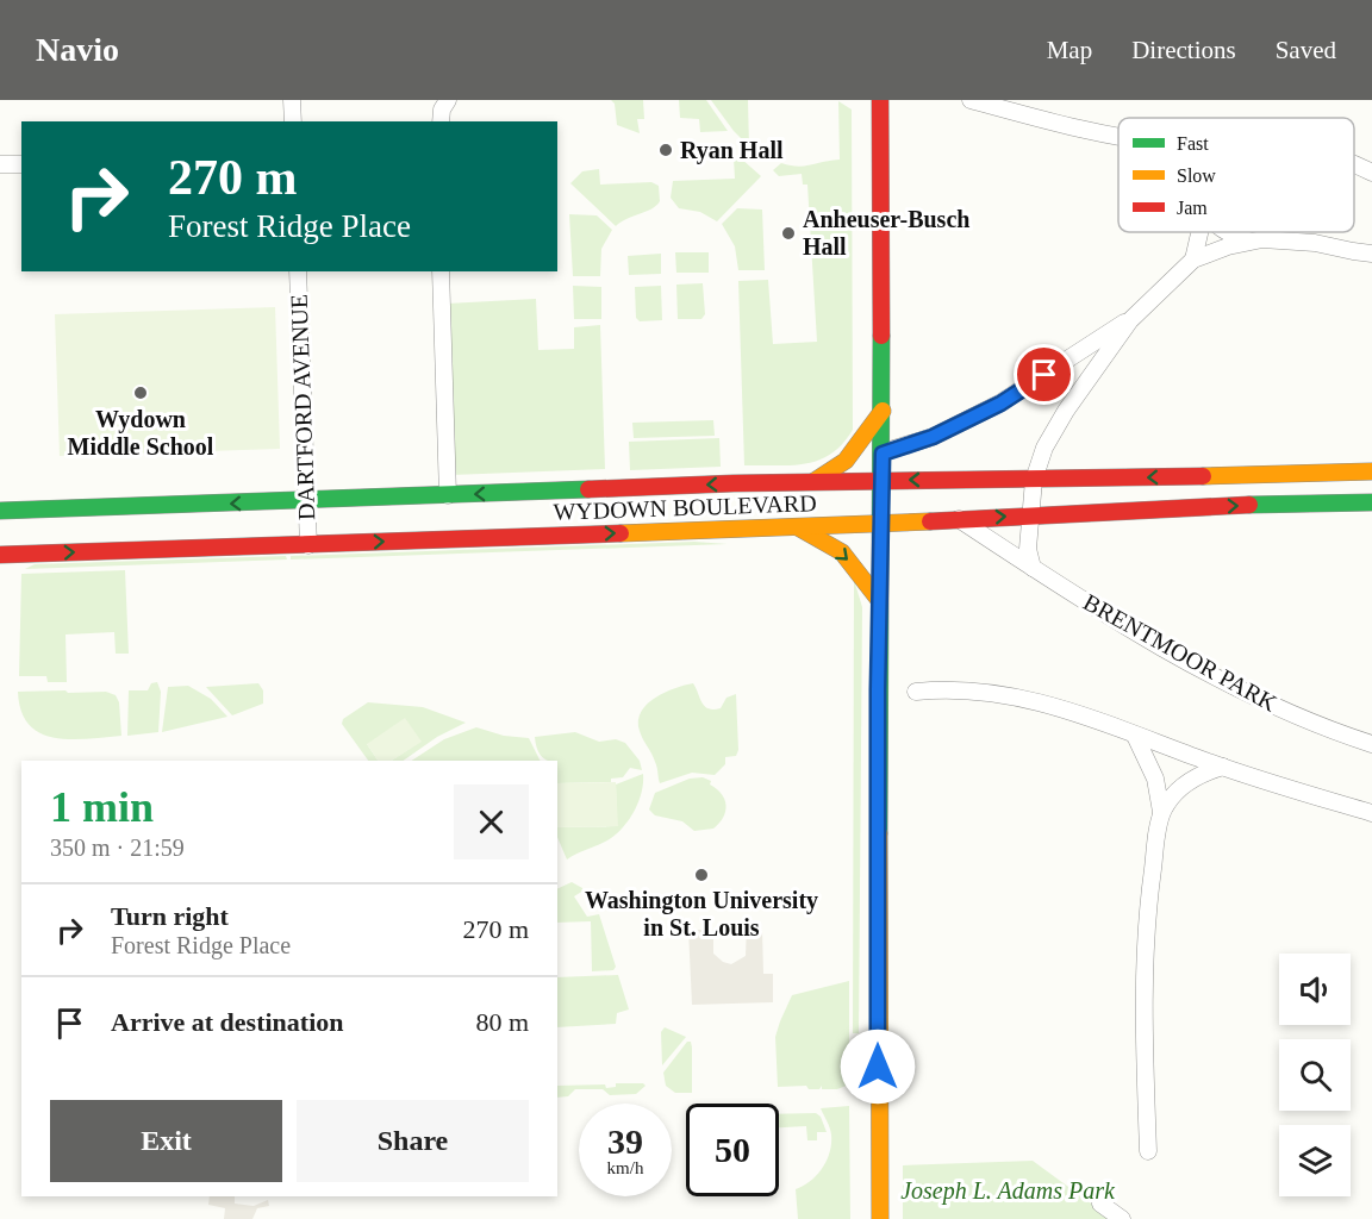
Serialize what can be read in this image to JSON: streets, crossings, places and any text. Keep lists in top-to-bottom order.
{
  "streets": {
    "street": ["DARTFORD AVENUE", "WYDOWN BOULEVARD", "BRENTMOOR PARK"]
  },
  "crossings": [
    ["DARTFORD AVENUE", "WYDOWN BOULEVARD"],
    ["WYDOWN BOULEVARD", "BRENTMOOR PARK"]
  ],
  "parks": ["Joseph L. Adams Park"],
  "places": [
    "Ryan Hall",
    "Anheuser-Busch Hall",
    "Wydown Middle School",
    "Washington University in St. Louis"
  ],
  "legend": ["Fast", "Slow", "Jam"],
  "page": {
    "header": "Navio",
    "nav": ["Map", "Directions", "Saved"],
    "turn": ["270 m", "Forest Ridge Place"],
    "heading": ["1 min", "350 m · 21:59"],
    "list": [
      {
        "name": "Turn right",
        "note": "Forest Ridge Place",
        "value": "270 m"
      },
      {
        "name": "Arrive at destination",
        "value": "80 m"
      }
    ],
    "buttons": ["Exit", "Share"],
    "speed": "39 km/h",
    "limit": "50"
  }
}
